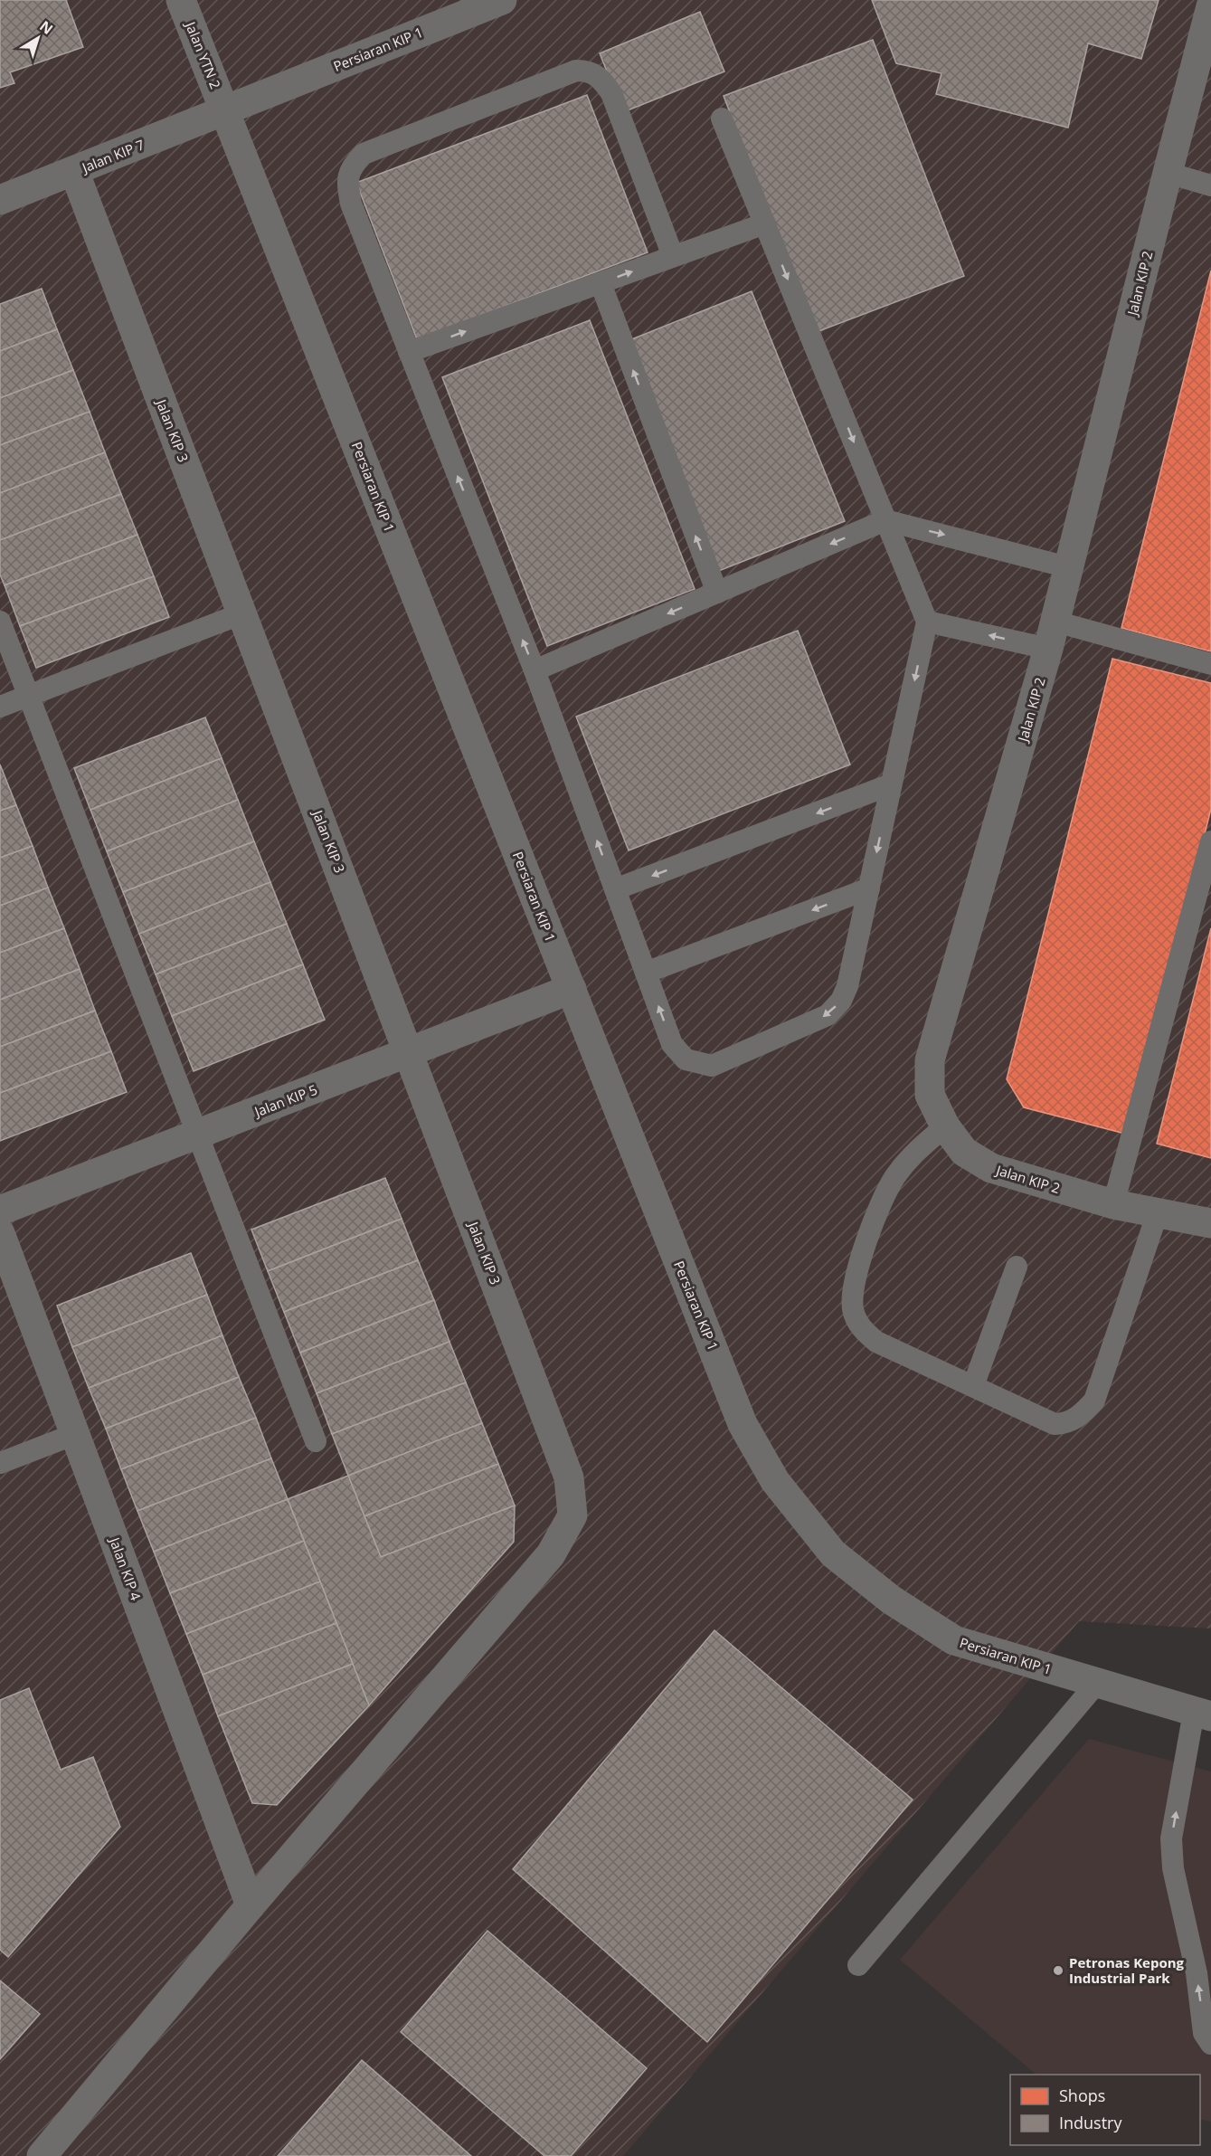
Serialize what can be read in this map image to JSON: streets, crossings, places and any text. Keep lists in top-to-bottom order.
{
  "streets": {
    "street": [
      "Persiaran KIP 1",
      "Jalan YTN 2",
      "Jalan KIP 7",
      "Jalan KIP 2",
      "Jalan KIP 3",
      "Jalan KIP 5",
      "Jalan KIP 4"
    ]
  },
  "crossings": [
    ["Persiaran KIP 1", "Jalan YTN 2"],
    ["Persiaran KIP 1", "Jalan KIP 7"],
    ["Persiaran KIP 1", "Jalan KIP 5"],
    ["Jalan YTN 2", "Jalan KIP 7"],
    ["Jalan KIP 7", "Jalan KIP 3"],
    ["Jalan KIP 3", "Jalan KIP 5"],
    ["Jalan KIP 3", "Jalan KIP 4"]
  ],
  "places": ["Petronas Kepong Industrial Park"],
  "legend": ["Shops", "Industry"],
  "north": "top right"
}
